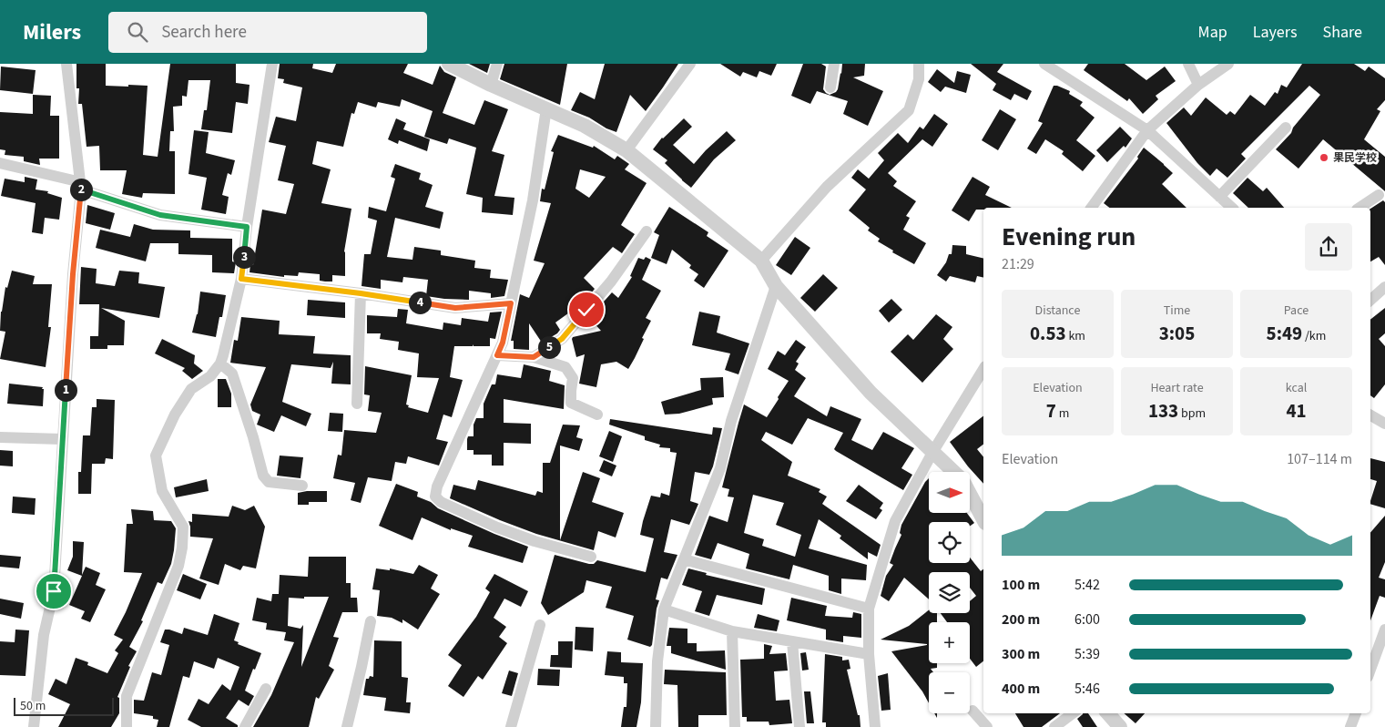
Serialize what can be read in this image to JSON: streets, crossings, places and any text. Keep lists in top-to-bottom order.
{
  "places": ["果民学校"],
  "scale_bar": "50 m",
  "north": "right",
  "page": {
    "header": "Milers",
    "search": "Search here",
    "nav": ["Map", "Layers", "Share"],
    "pins": [
      "2",
      "3",
      "4",
      "5",
      "1"
    ],
    "heading": ["Evening run", "21:29"],
    "stats": [
      ["Distance", "0.53 km"],
      ["Time", "3:05"],
      ["Pace", "5:49 /km"],
      ["Elevation", "7 m"],
      ["Heart rate", "133 bpm"],
      ["kcal", "41"]
    ],
    "chart": ["Elevation", "107–114 m"],
    "map_buttons": ["+", "−"],
    "list": [
      {
        "name": "100 m",
        "note": "5:42"
      },
      {
        "name": "200 m",
        "note": "6:00"
      },
      {
        "name": "300 m",
        "note": "5:39"
      },
      {
        "name": "400 m",
        "note": "5:46"
      }
    ],
    "scale": "50 m"
  }
}
